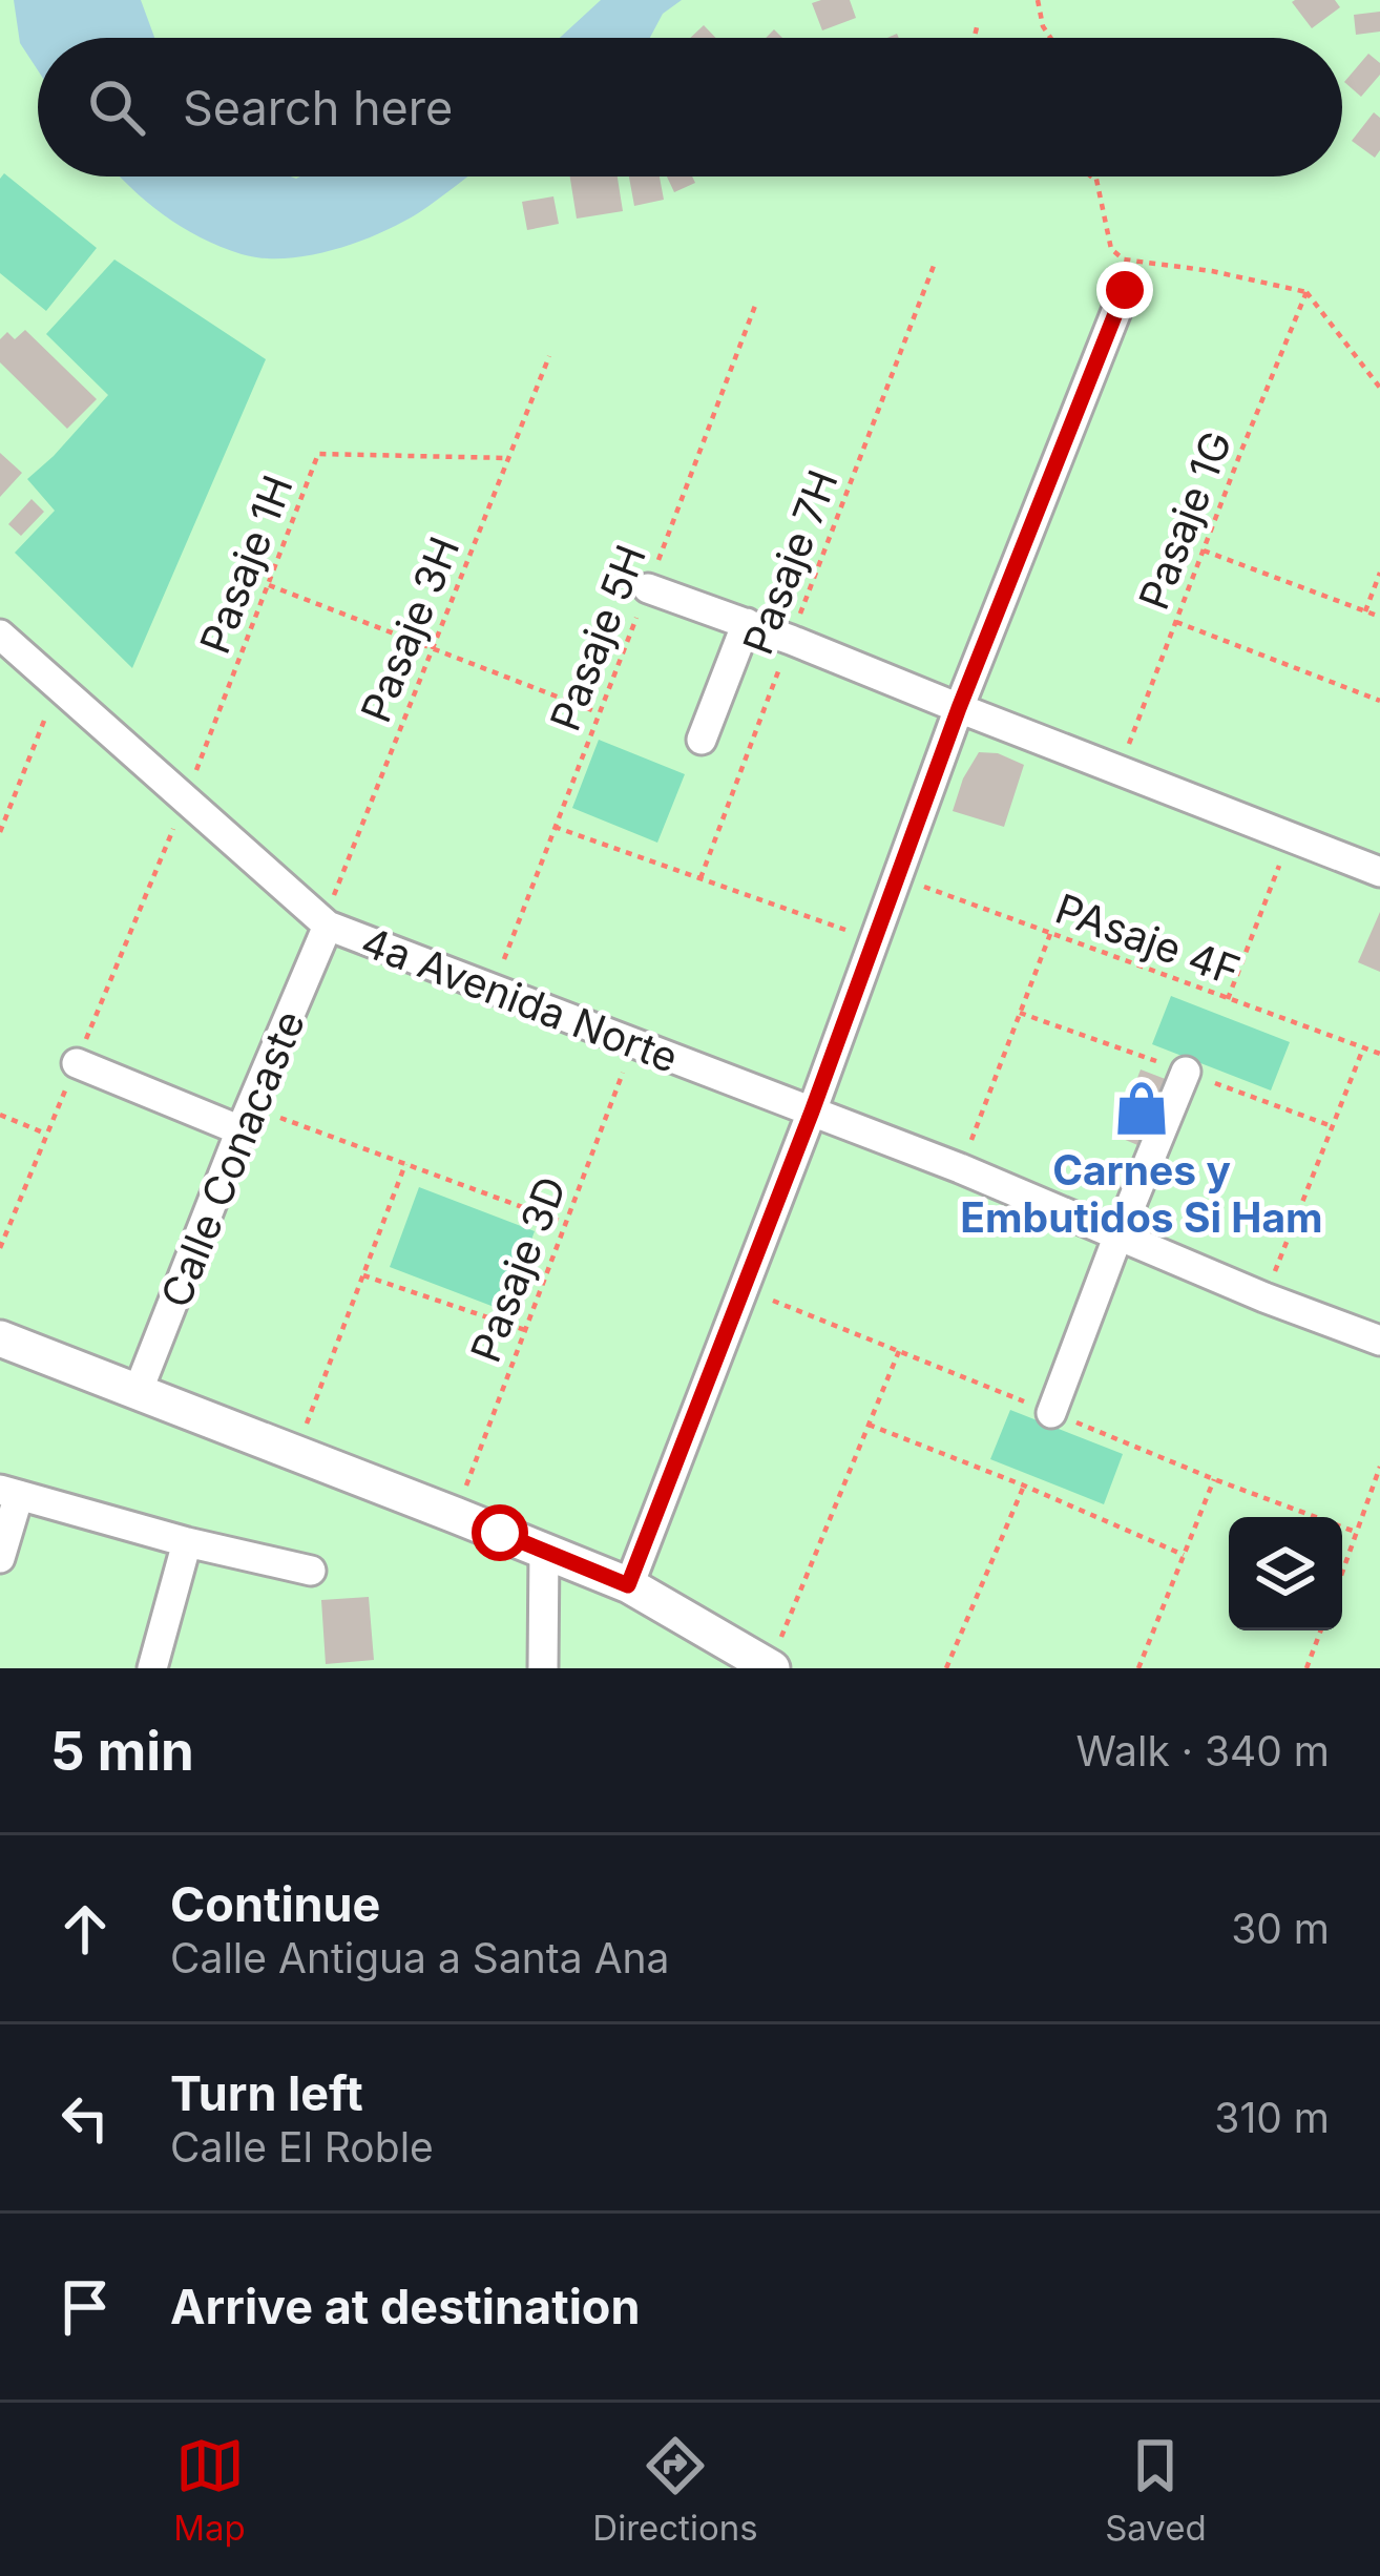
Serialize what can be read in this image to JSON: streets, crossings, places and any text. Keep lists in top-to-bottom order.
{
  "streets": {
    "street": ["4a Avenida Norte", "Calle Conacaste"],
    "path": [
      "Pasaje 1G",
      "Pasaje 7H",
      "Pasaje 1H",
      "Pasaje 3H",
      "Pasaje 5H",
      "PAsaje 4F",
      "Pasaje 3D"
    ]
  },
  "crossings": [
    ["Pasaje 1H", "Pasaje 3H"],
    ["Pasaje 1H", "4a Avenida Norte"],
    ["Pasaje 3H", "4a Avenida Norte"],
    ["Pasaje 3H", "Calle Conacaste"],
    ["Pasaje 5H", "4a Avenida Norte"],
    ["4a Avenida Norte", "Calle Conacaste"],
    ["4a Avenida Norte", "Pasaje 3D"]
  ],
  "places": {
    "shop": ["Carnes y Embutidos Si Ham"]
  },
  "page": {
    "search": "Search here",
    "heading": ["5 min", "Walk · 340 m"],
    "list": [
      ["Continue", "Calle Antigua a Santa Ana", "30 m"],
      ["Turn left", "Calle El Roble", "310 m"],
      "Arrive at destination"
    ],
    "nav": ["Map", "Directions", "Saved"]
  }
}
